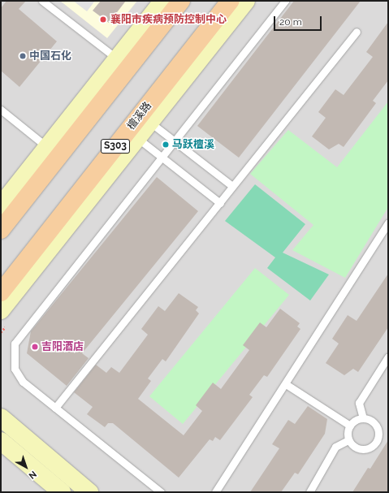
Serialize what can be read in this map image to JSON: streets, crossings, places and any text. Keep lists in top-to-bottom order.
{
  "streets": {
    "main road": ["檀溪路", "S303"]
  },
  "places": [
    "襄阳市疾病预防控制中心",
    "中国石化",
    "马跃檀溪",
    "吉阳酒店"
  ],
  "scale_bar": "20 m",
  "north": "bottom right"
}
